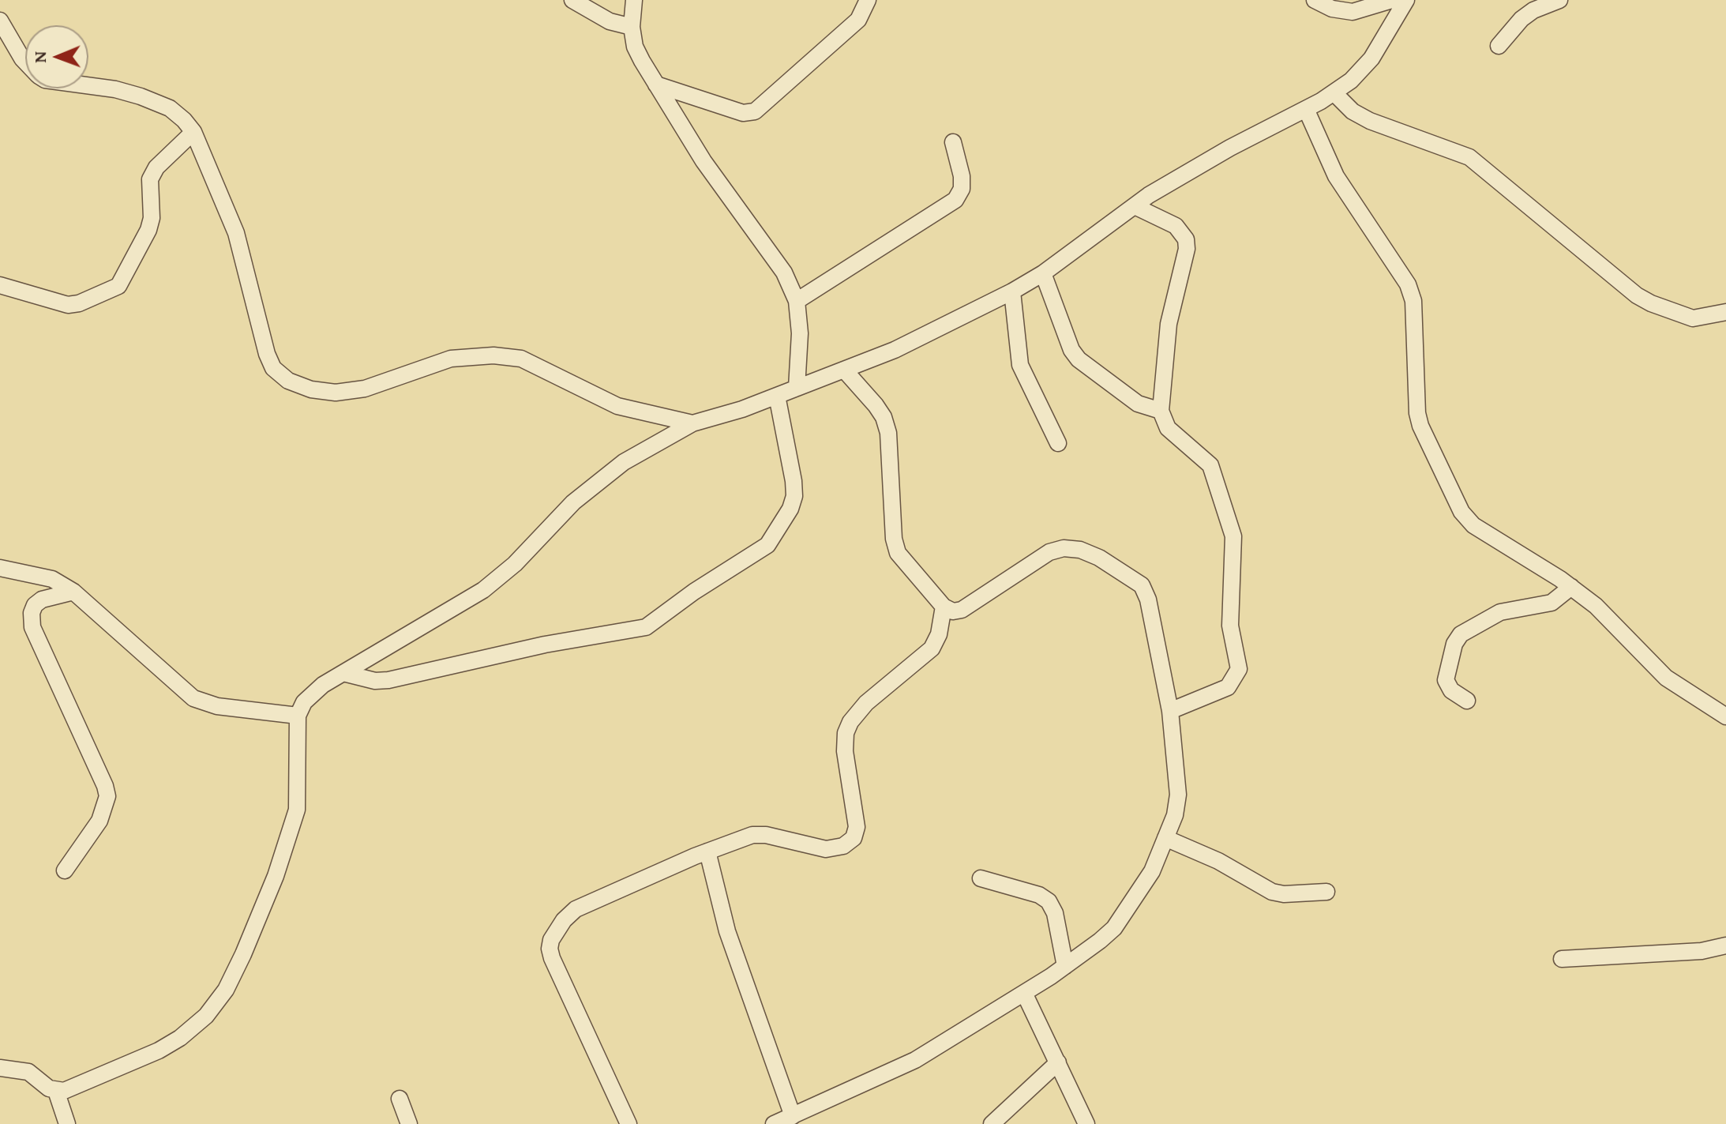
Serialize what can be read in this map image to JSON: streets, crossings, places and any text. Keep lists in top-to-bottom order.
{
  "north": "left"
}
